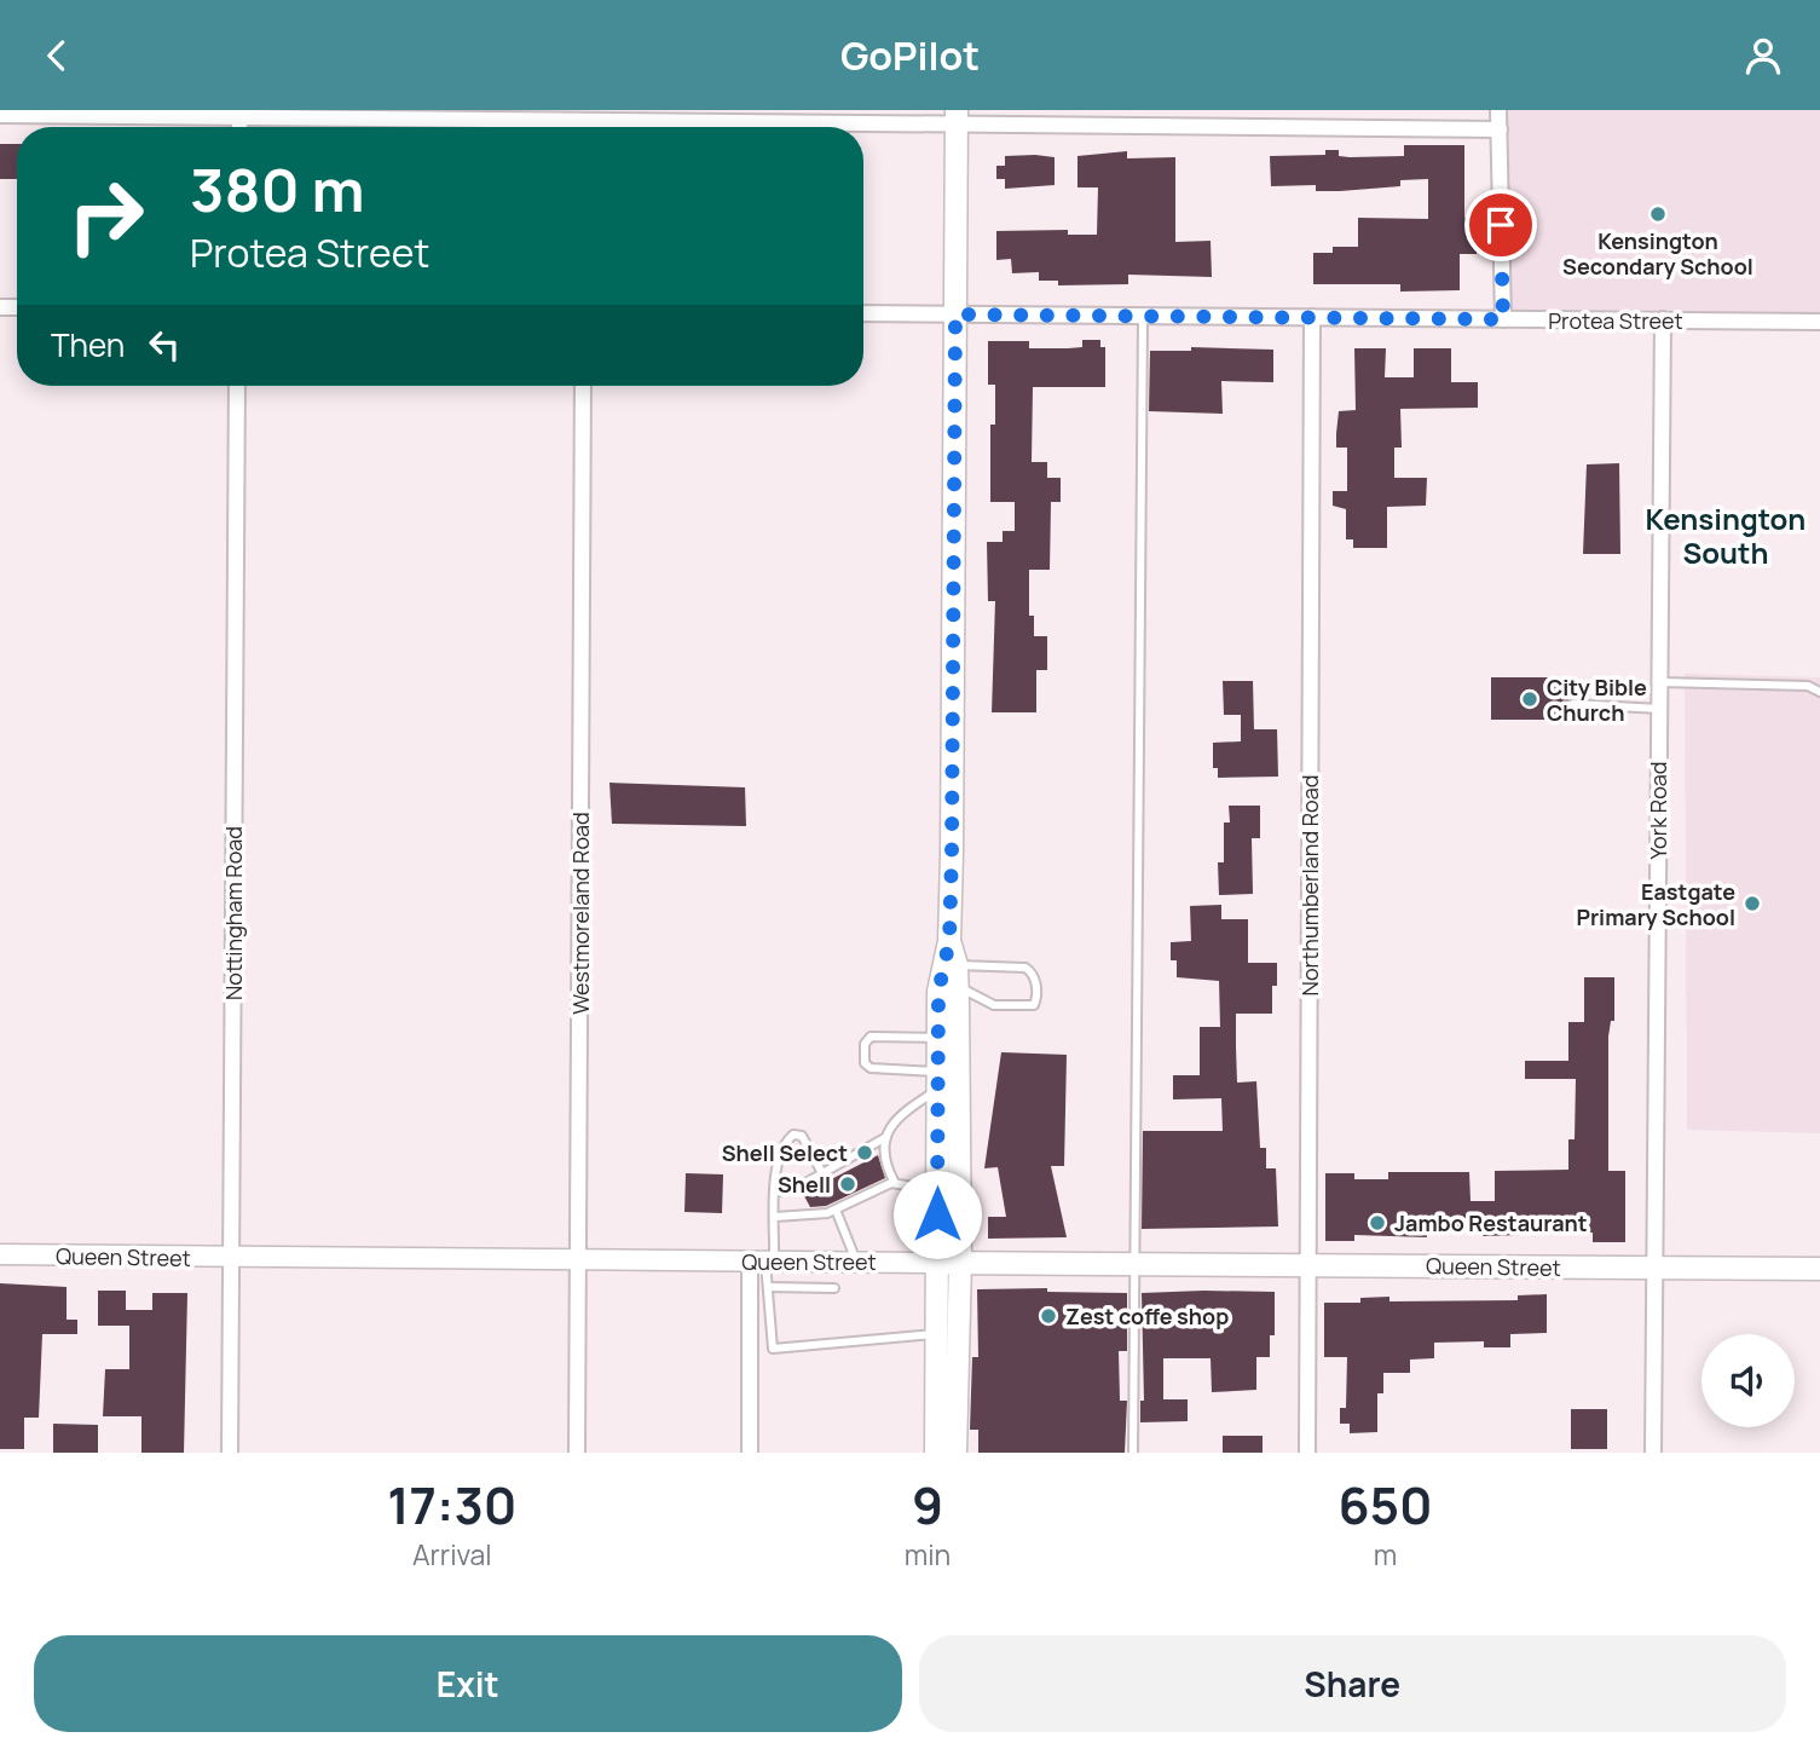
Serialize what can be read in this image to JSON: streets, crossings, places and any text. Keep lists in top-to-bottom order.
{
  "streets": {
    "main road": ["Queen Street"],
    "street": [
      "Protea Street",
      "York Road",
      "Northumberland Road",
      "Nottingham Road",
      "Westmoreland Road"
    ]
  },
  "crossings": [
    ["Protea Street", "York Road"],
    ["Protea Street", "Northumberland Road"],
    ["York Road", "Queen Street"],
    ["Northumberland Road", "Queen Street"],
    ["Nottingham Road", "Queen Street"],
    ["Westmoreland Road", "Queen Street"]
  ],
  "districts": ["Kensington South"],
  "places": [
    "Kensington Secondary School",
    "City Bible Church",
    "Eastgate Primary School",
    "Shell Select",
    "Shell",
    "Jambo Restaurant",
    "Zest coffe shop"
  ],
  "page": {
    "header": "GoPilot",
    "turn": ["380 m", "Protea Street"],
    "then": "Then",
    "eta": [
      "17:30",
      "Arrival",
      "9",
      "min",
      "650",
      "m"
    ],
    "buttons": ["Exit", "Share"]
  }
}
